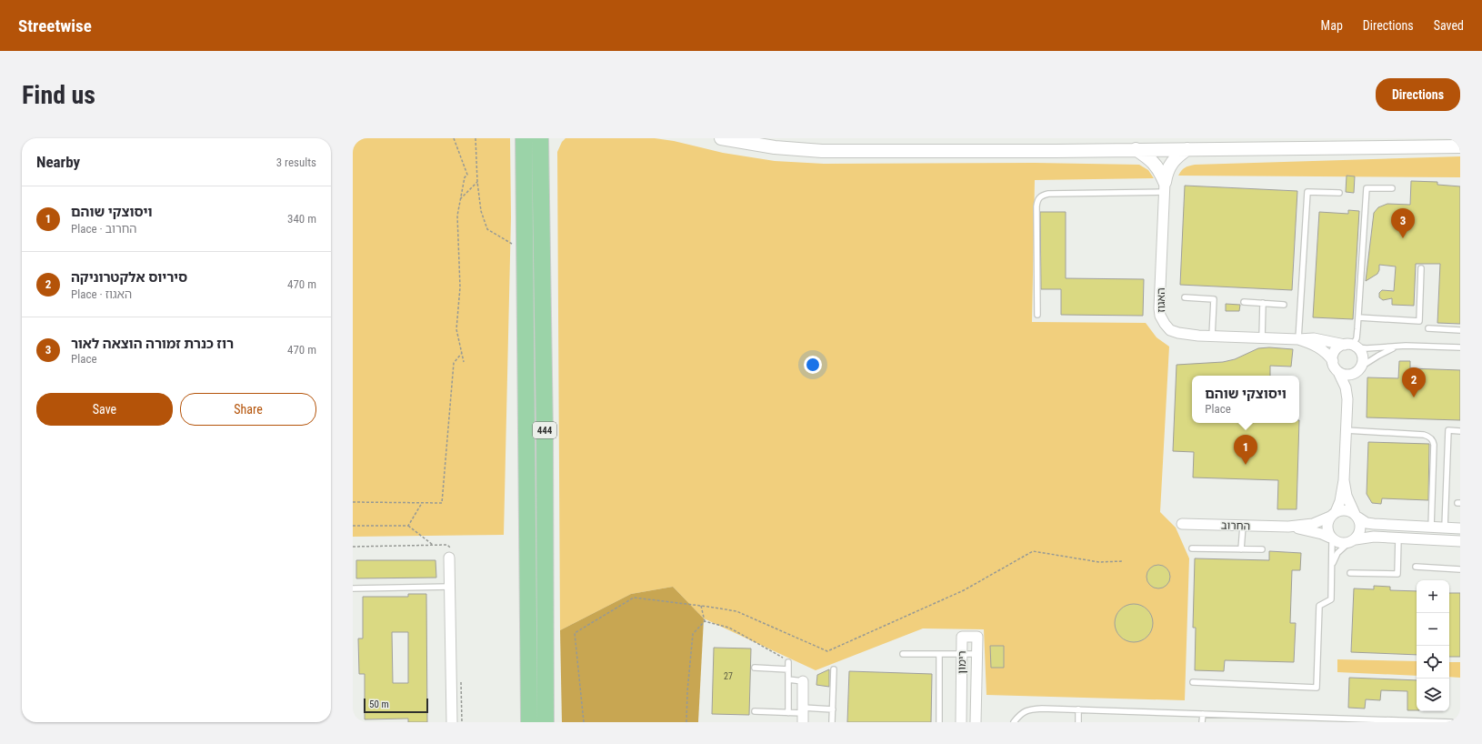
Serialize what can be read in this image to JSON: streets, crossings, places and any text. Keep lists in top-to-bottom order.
{
  "streets": {
    "main road": ["444"],
    "street": ["האגוז", "החרוב", "רימון"]
  },
  "house_numbers": ["27"],
  "scale_bar": "50 m",
  "page": {
    "header": "Streetwise",
    "nav": ["Map", "Directions", "Saved"],
    "buttons": [
      "Directions",
      ["Save", "Share"]
    ],
    "title": "Find us",
    "heading": ["Nearby", "3 results"],
    "list": [
      {
        "mark": "1",
        "name": "ויסוצקי שוהם",
        "note": "Place · החרוב",
        "value": "340 m"
      },
      {
        "mark": "2",
        "name": "סיריוס אלקטרוניקה",
        "note": "Place · האגוז",
        "value": "470 m"
      },
      {
        "mark": "3",
        "name": "רוז כנרת זמורה הוצאה לאור",
        "note": "Place",
        "value": "470 m"
      }
    ],
    "pins": ["3", "2", "1"],
    "popup": ["ויסוצקי שוהם", "Place"],
    "map_buttons": ["+", "−"],
    "scale": "50 m"
  }
}
